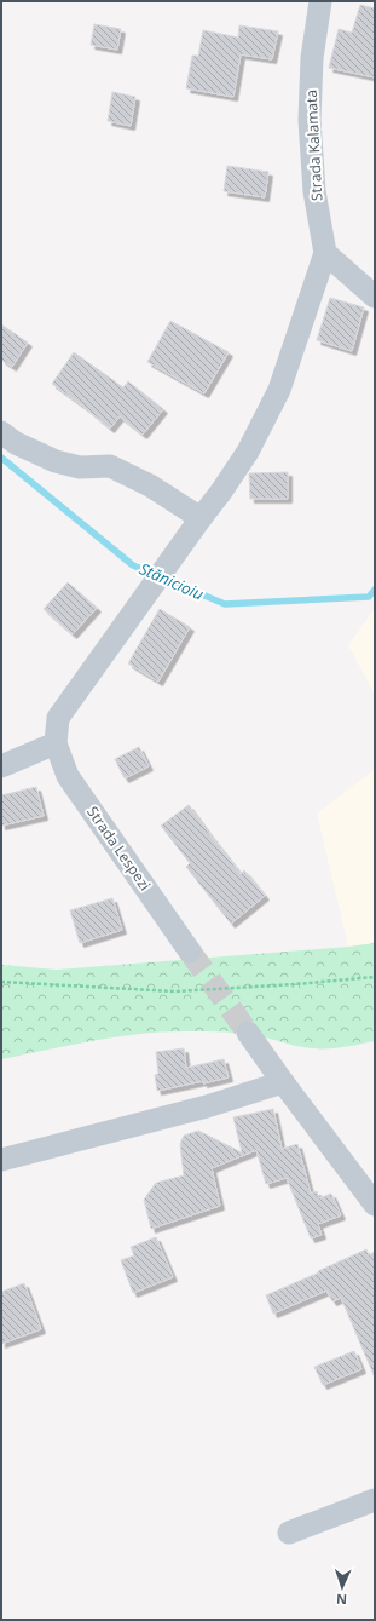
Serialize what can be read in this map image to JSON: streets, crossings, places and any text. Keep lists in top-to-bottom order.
{
  "streets": {
    "street": ["Strada Kalamata", "Strada Lespezi"]
  },
  "water": ["Stănicioiu"],
  "north": "bottom"
}
